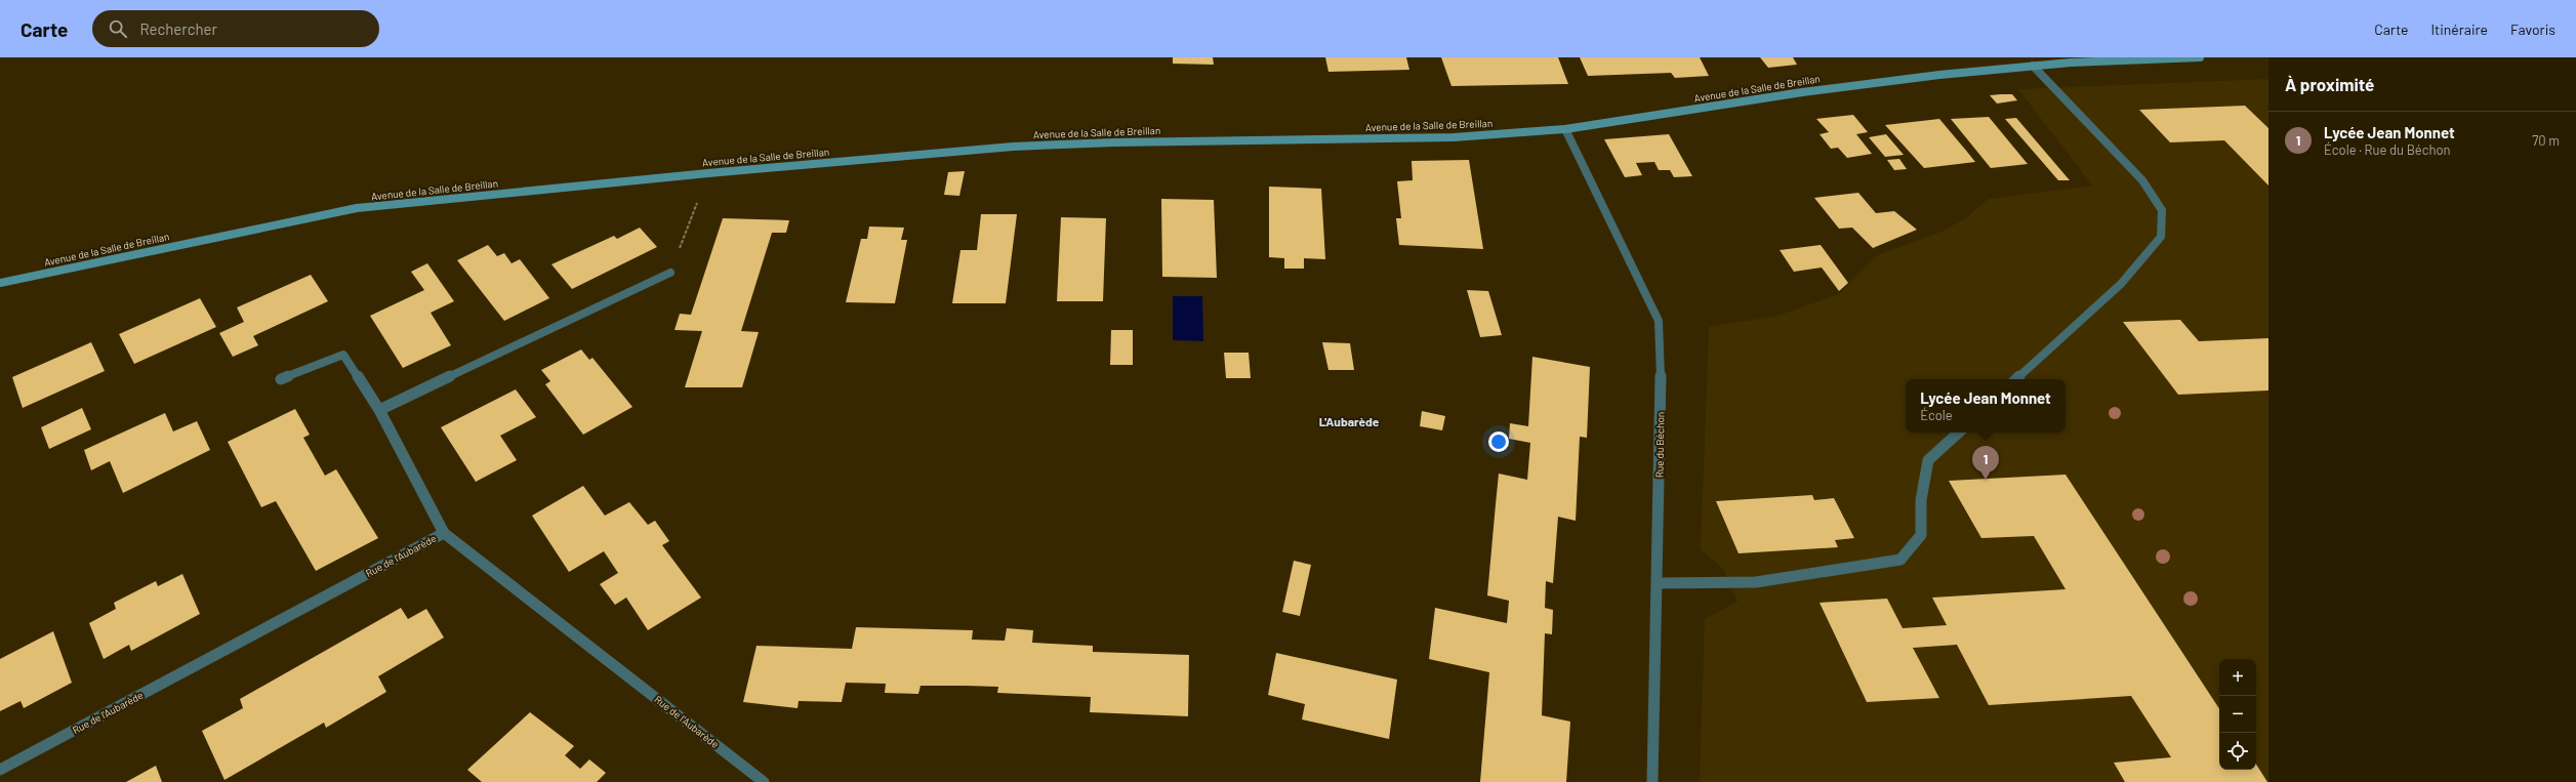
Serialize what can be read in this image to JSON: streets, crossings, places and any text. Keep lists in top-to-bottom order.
{
  "streets": {
    "street": ["Avenue de la Salle de Breillan", "Rue du Béchon", "Rue de l'Aubarède"]
  },
  "crossings": [
    ["Avenue de la Salle de Breillan", "Rue du Béchon"]
  ],
  "districts": ["L'Aubarède"],
  "page": {
    "header": "Carte",
    "search": "Rechercher",
    "nav": ["Carte", "Itinéraire", "Favoris"],
    "heading": "À proximité",
    "list": [
      {
        "mark": "1",
        "name": "Lycée Jean Monnet",
        "note": "École · Rue du Béchon",
        "value": "70 m"
      }
    ],
    "popup": ["Lycée Jean Monnet", "École"],
    "pins": "1",
    "map_buttons": ["+", "−"]
  }
}
